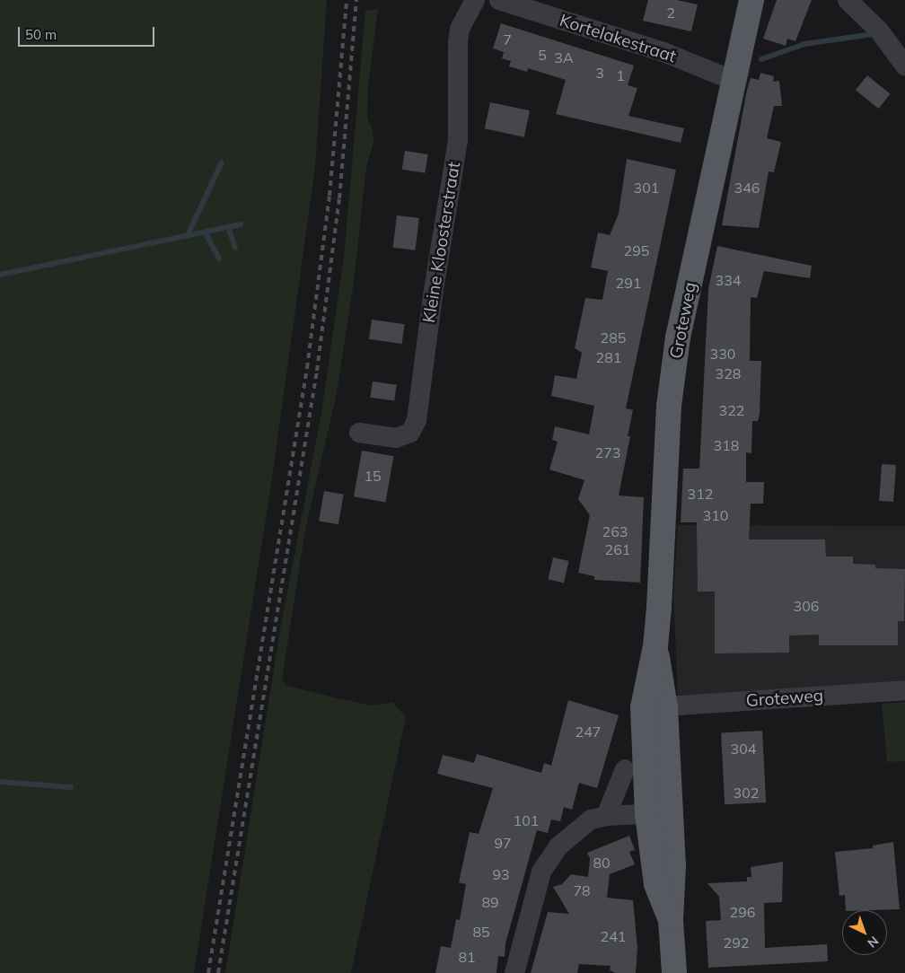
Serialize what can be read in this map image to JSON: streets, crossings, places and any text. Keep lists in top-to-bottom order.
{
  "streets": {
    "main road": ["Groteweg"],
    "street": ["Kortelakestraat", "Kleine Kloosterstraat"]
  },
  "crossings": [
    ["Kortelakestraat", "Groteweg"]
  ],
  "house_numbers": [
    "2",
    "7",
    "5",
    "3A",
    "3",
    "1",
    "301",
    "346",
    "295",
    "334",
    "291",
    "285",
    "330",
    "281",
    "328",
    "322",
    "318",
    "273",
    "15",
    "312",
    "310",
    "263",
    "261",
    "306",
    "247",
    "304",
    "302",
    "101",
    "97",
    "80",
    "93",
    "78",
    "89",
    "296",
    "85",
    "241",
    "292",
    "81"
  ],
  "scale_bar": "50 m",
  "north": "bottom right"
}
